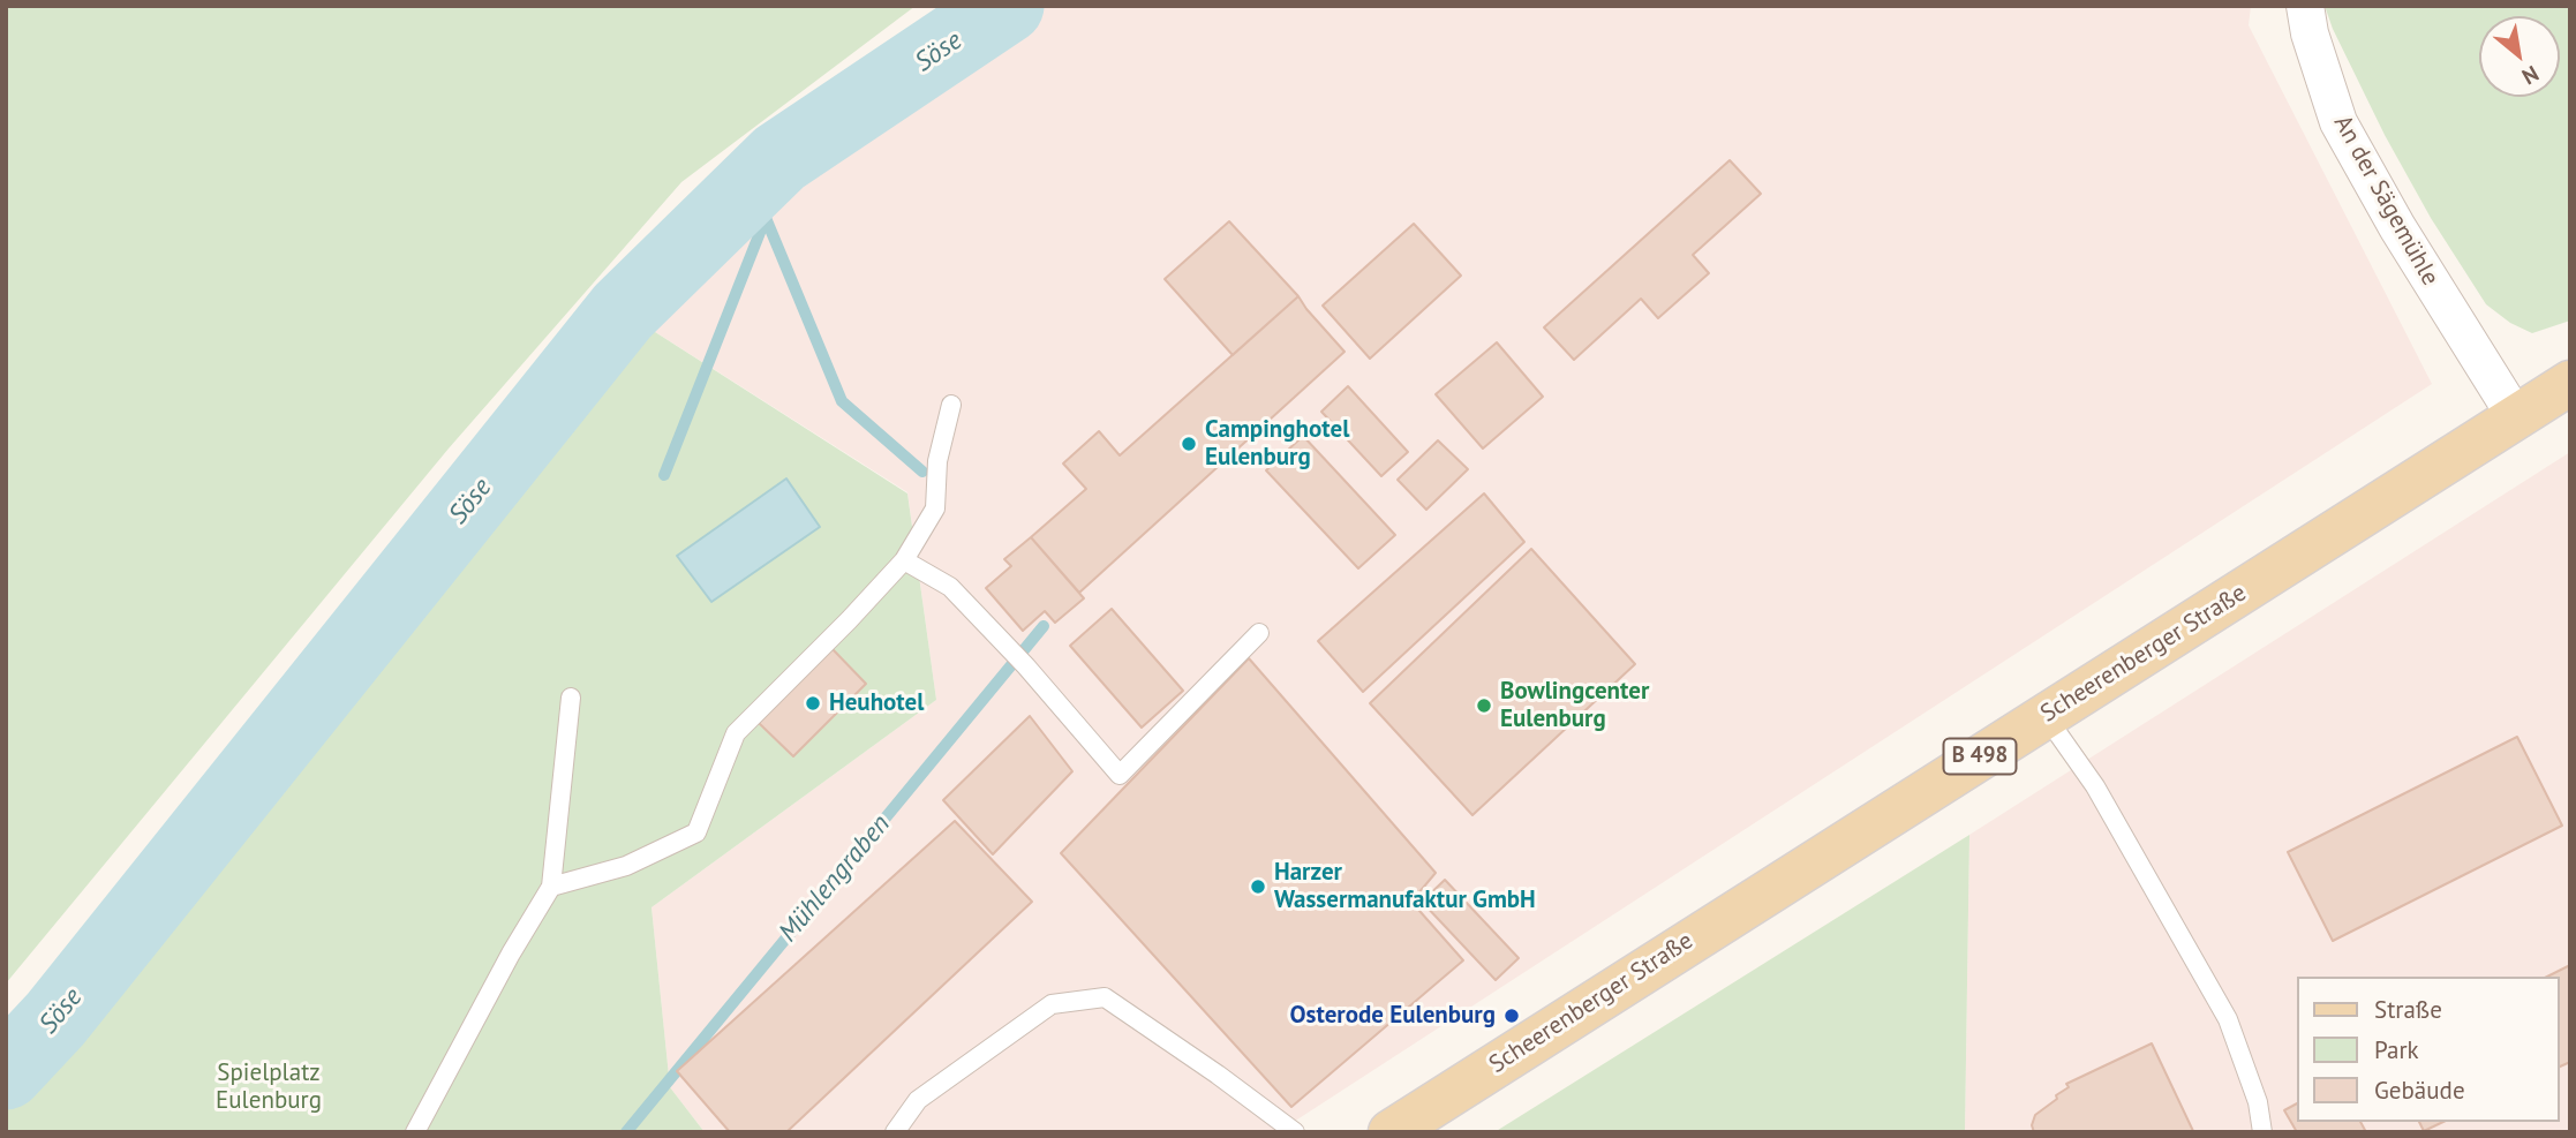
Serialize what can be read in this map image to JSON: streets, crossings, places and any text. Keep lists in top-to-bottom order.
{
  "streets": {
    "main road": ["Scheerenberger Straße", "B 498"],
    "street": ["An der Sägemühle"]
  },
  "crossings": [
    ["An der Sägemühle", "Scheerenberger Straße"]
  ],
  "water": ["Söse", "Mühlengraben"],
  "parks": ["Spielplatz Eulenburg"],
  "places": [
    "Campinghotel Eulenburg",
    "Heuhotel",
    "Bowlingcenter Eulenburg",
    "Harzer Wassermanufaktur GmbH",
    "Osterode Eulenburg"
  ],
  "legend": ["Straße", "Park", "Gebäude"],
  "north": "bottom right"
}
